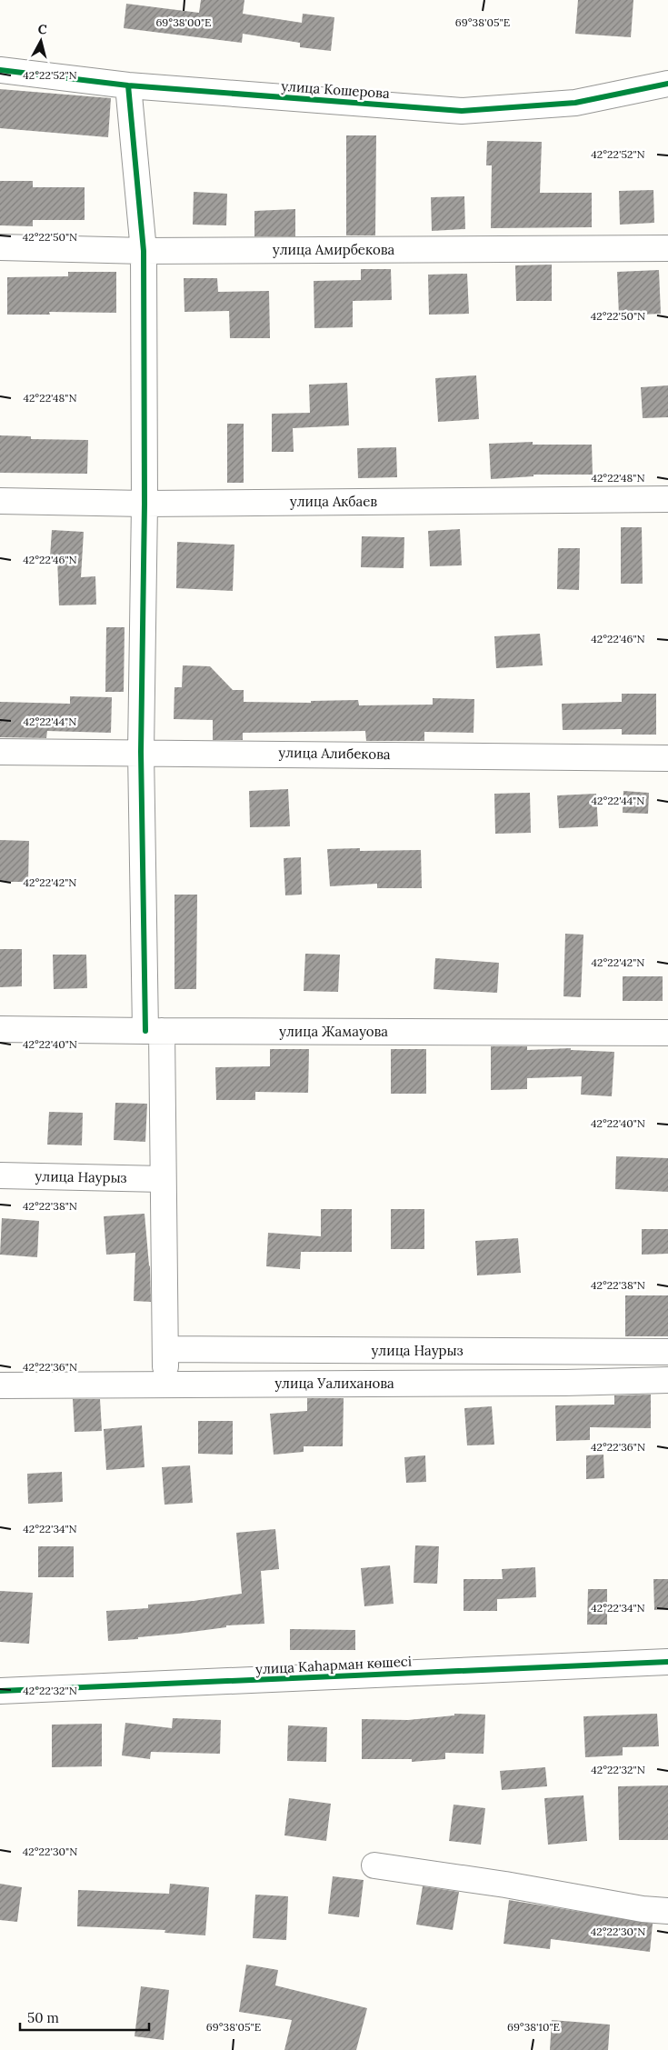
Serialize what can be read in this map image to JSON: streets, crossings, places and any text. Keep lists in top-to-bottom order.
{
  "streets": {
    "street": [
      "улица Кошерова",
      "улица Амирбекова",
      "улица Акбаев",
      "улица Алибекова",
      "улица Жамауова",
      "улица Наурыз",
      "улица Уалиханова",
      "улица Каһарман көшесі"
    ]
  },
  "scale_bar": "50 m",
  "north": "top",
  "coordinates": [
    "69°38'00\"E",
    "69°38'05\"E",
    "42°22'52\"N",
    "42°22'50\"N",
    "42°22'48\"N",
    "42°22'46\"N",
    "42°22'44\"N",
    "42°22'42\"N",
    "42°22'40\"N",
    "42°22'38\"N",
    "42°22'36\"N",
    "42°22'34\"N",
    "42°22'32\"N",
    "42°22'30\"N",
    "69°38'10\"E"
  ]
}
